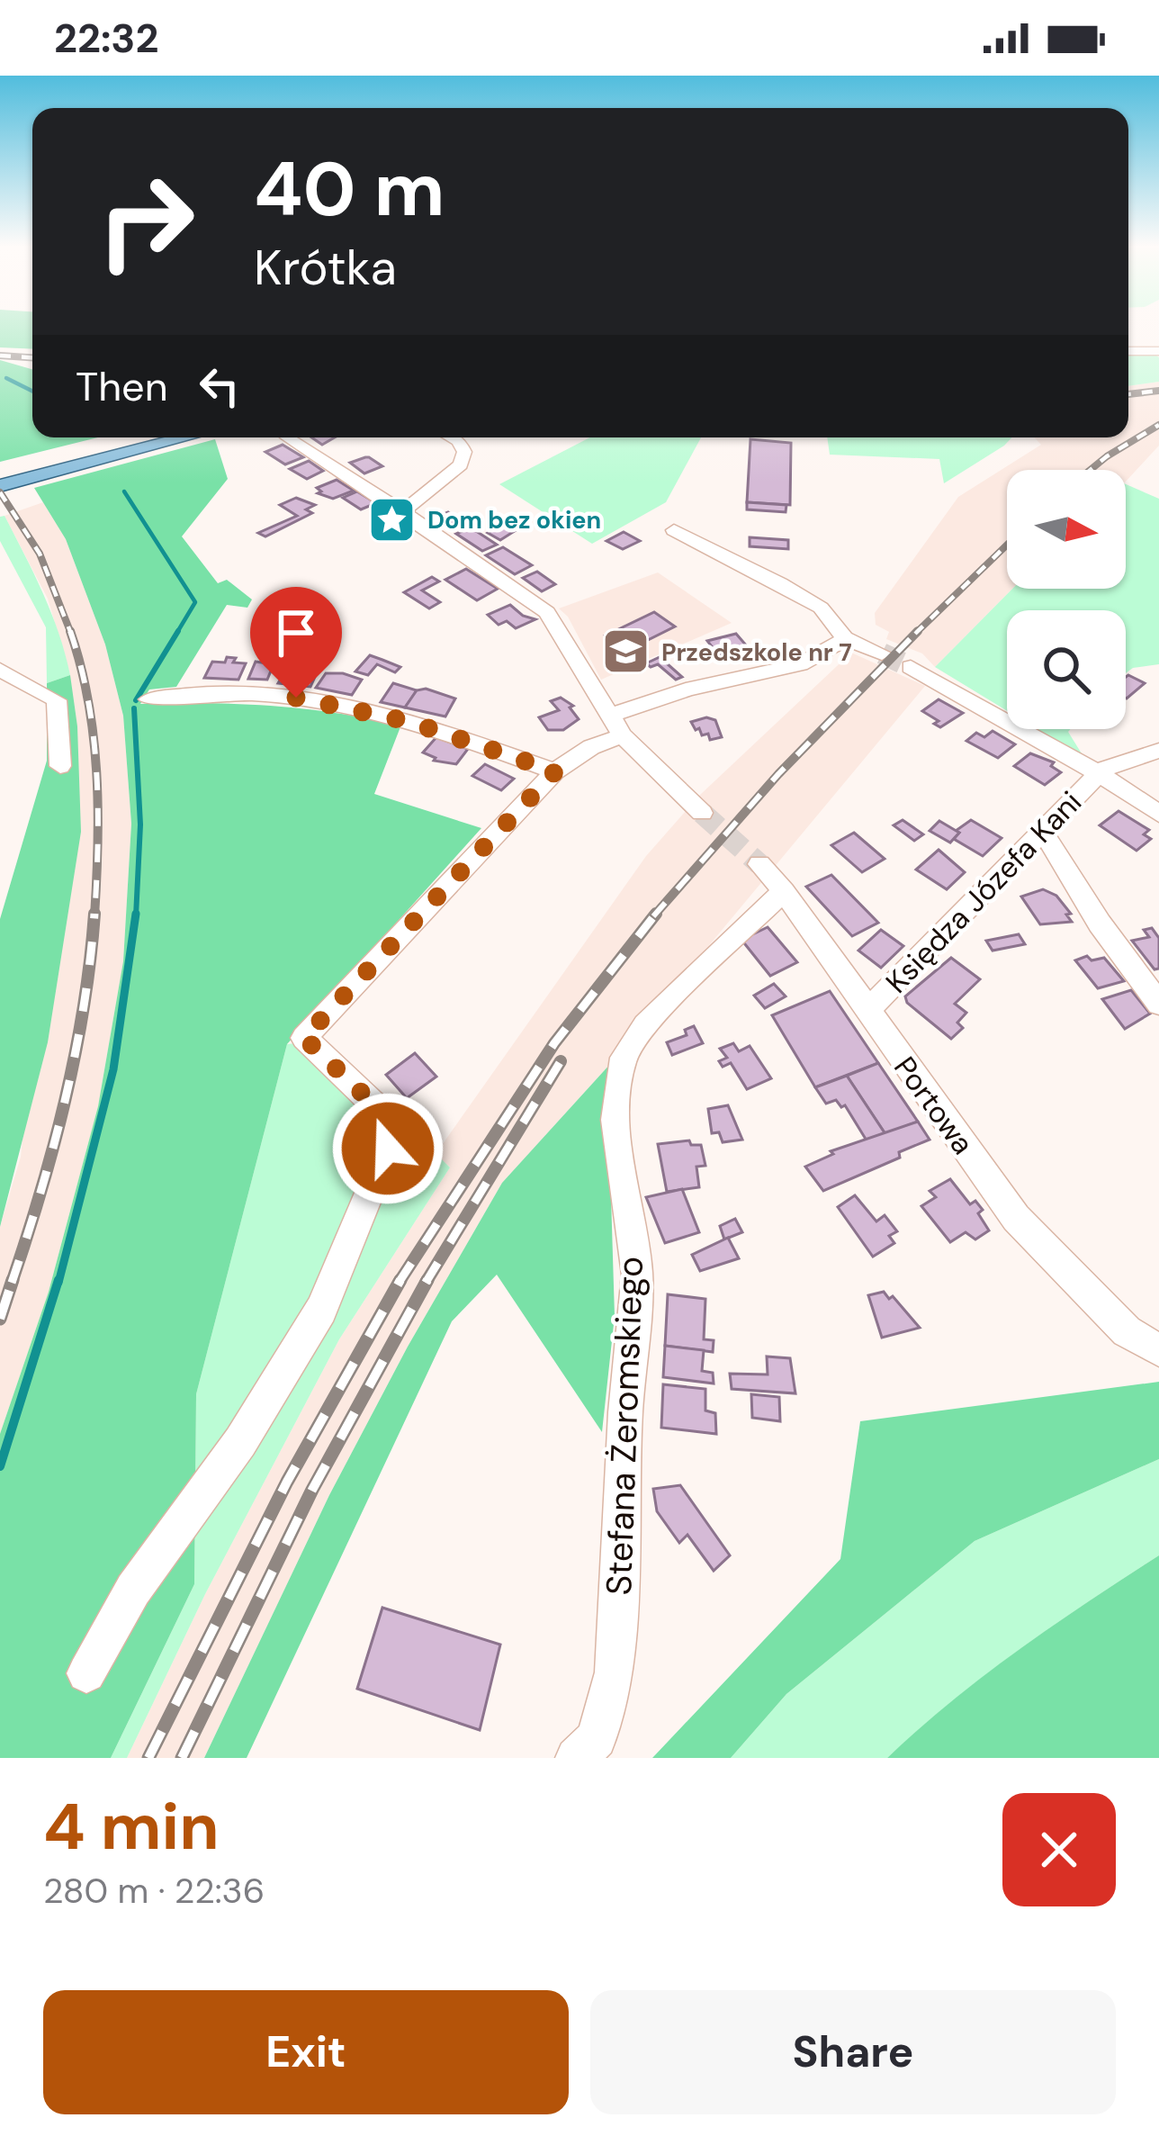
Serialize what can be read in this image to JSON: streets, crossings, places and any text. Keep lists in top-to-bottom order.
{
  "streets": {
    "street": ["Księdza Józefa Kani", "Portowa", "Stefana Żeromskiego"]
  },
  "crossings": [
    ["Księdza Józefa Kani", "Portowa"],
    ["Portowa", "Stefana Żeromskiego"]
  ],
  "places": {
    "place": ["Dom bez okien"],
    "school or university": ["Przedszkole nr 7"]
  },
  "north": "right",
  "page": {
    "status": "22:32",
    "turn": ["40 m", "Krótka"],
    "then": "Then",
    "heading": ["4 min", "280 m · 22:36"],
    "buttons": ["Exit", "Share"]
  }
}
